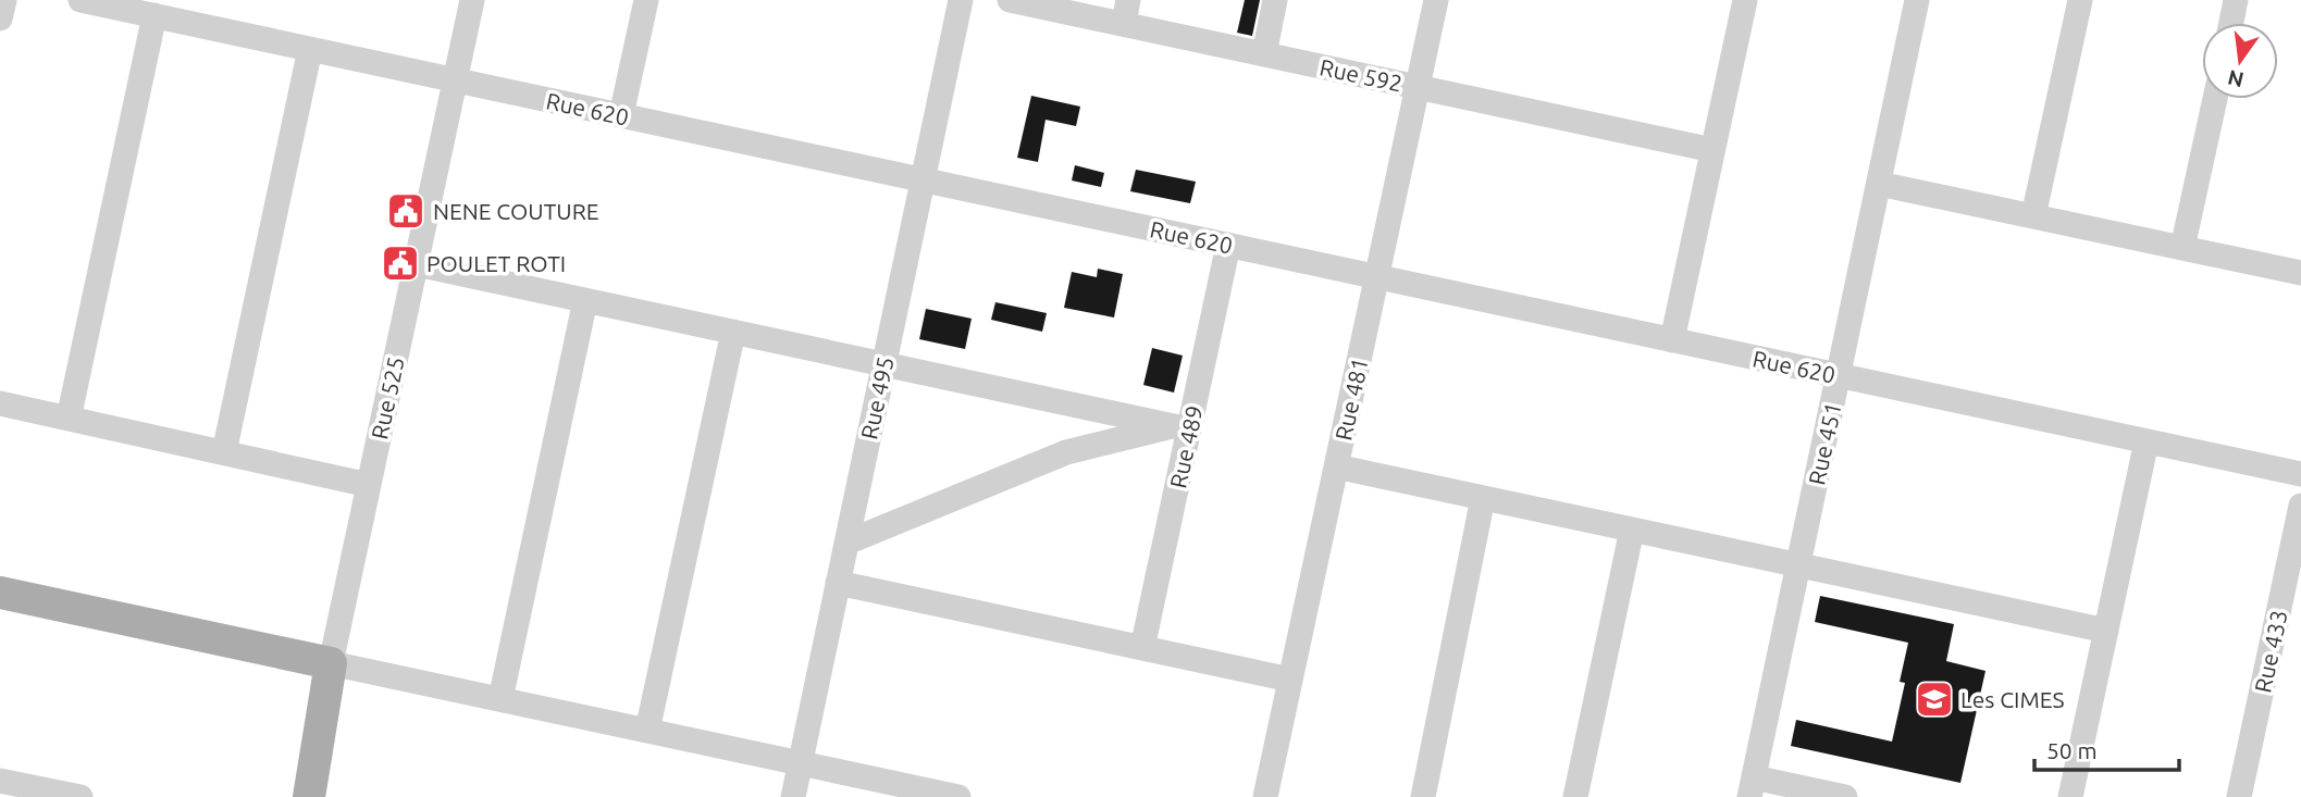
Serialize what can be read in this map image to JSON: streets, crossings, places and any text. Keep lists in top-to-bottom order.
{
  "streets": {
    "main road": ["Rue 525"],
    "street": [
      "Rue 592",
      "Rue 620",
      "Rue 495",
      "Rue 481",
      "Rue 451",
      "Rue 489",
      "Rue 433"
    ]
  },
  "crossings": [
    ["Rue 592", "Rue 481"],
    ["Rue 620", "Rue 525"],
    ["Rue 620", "Rue 495"],
    ["Rue 620", "Rue 481"],
    ["Rue 620", "Rue 451"],
    ["Rue 620", "Rue 489"]
  ],
  "places": {
    "public building": ["NENE COUTURE", "POULET ROTI"],
    "school or university": ["Les CIMES"]
  },
  "scale_bar": "50 m",
  "north": "bottom"
}
